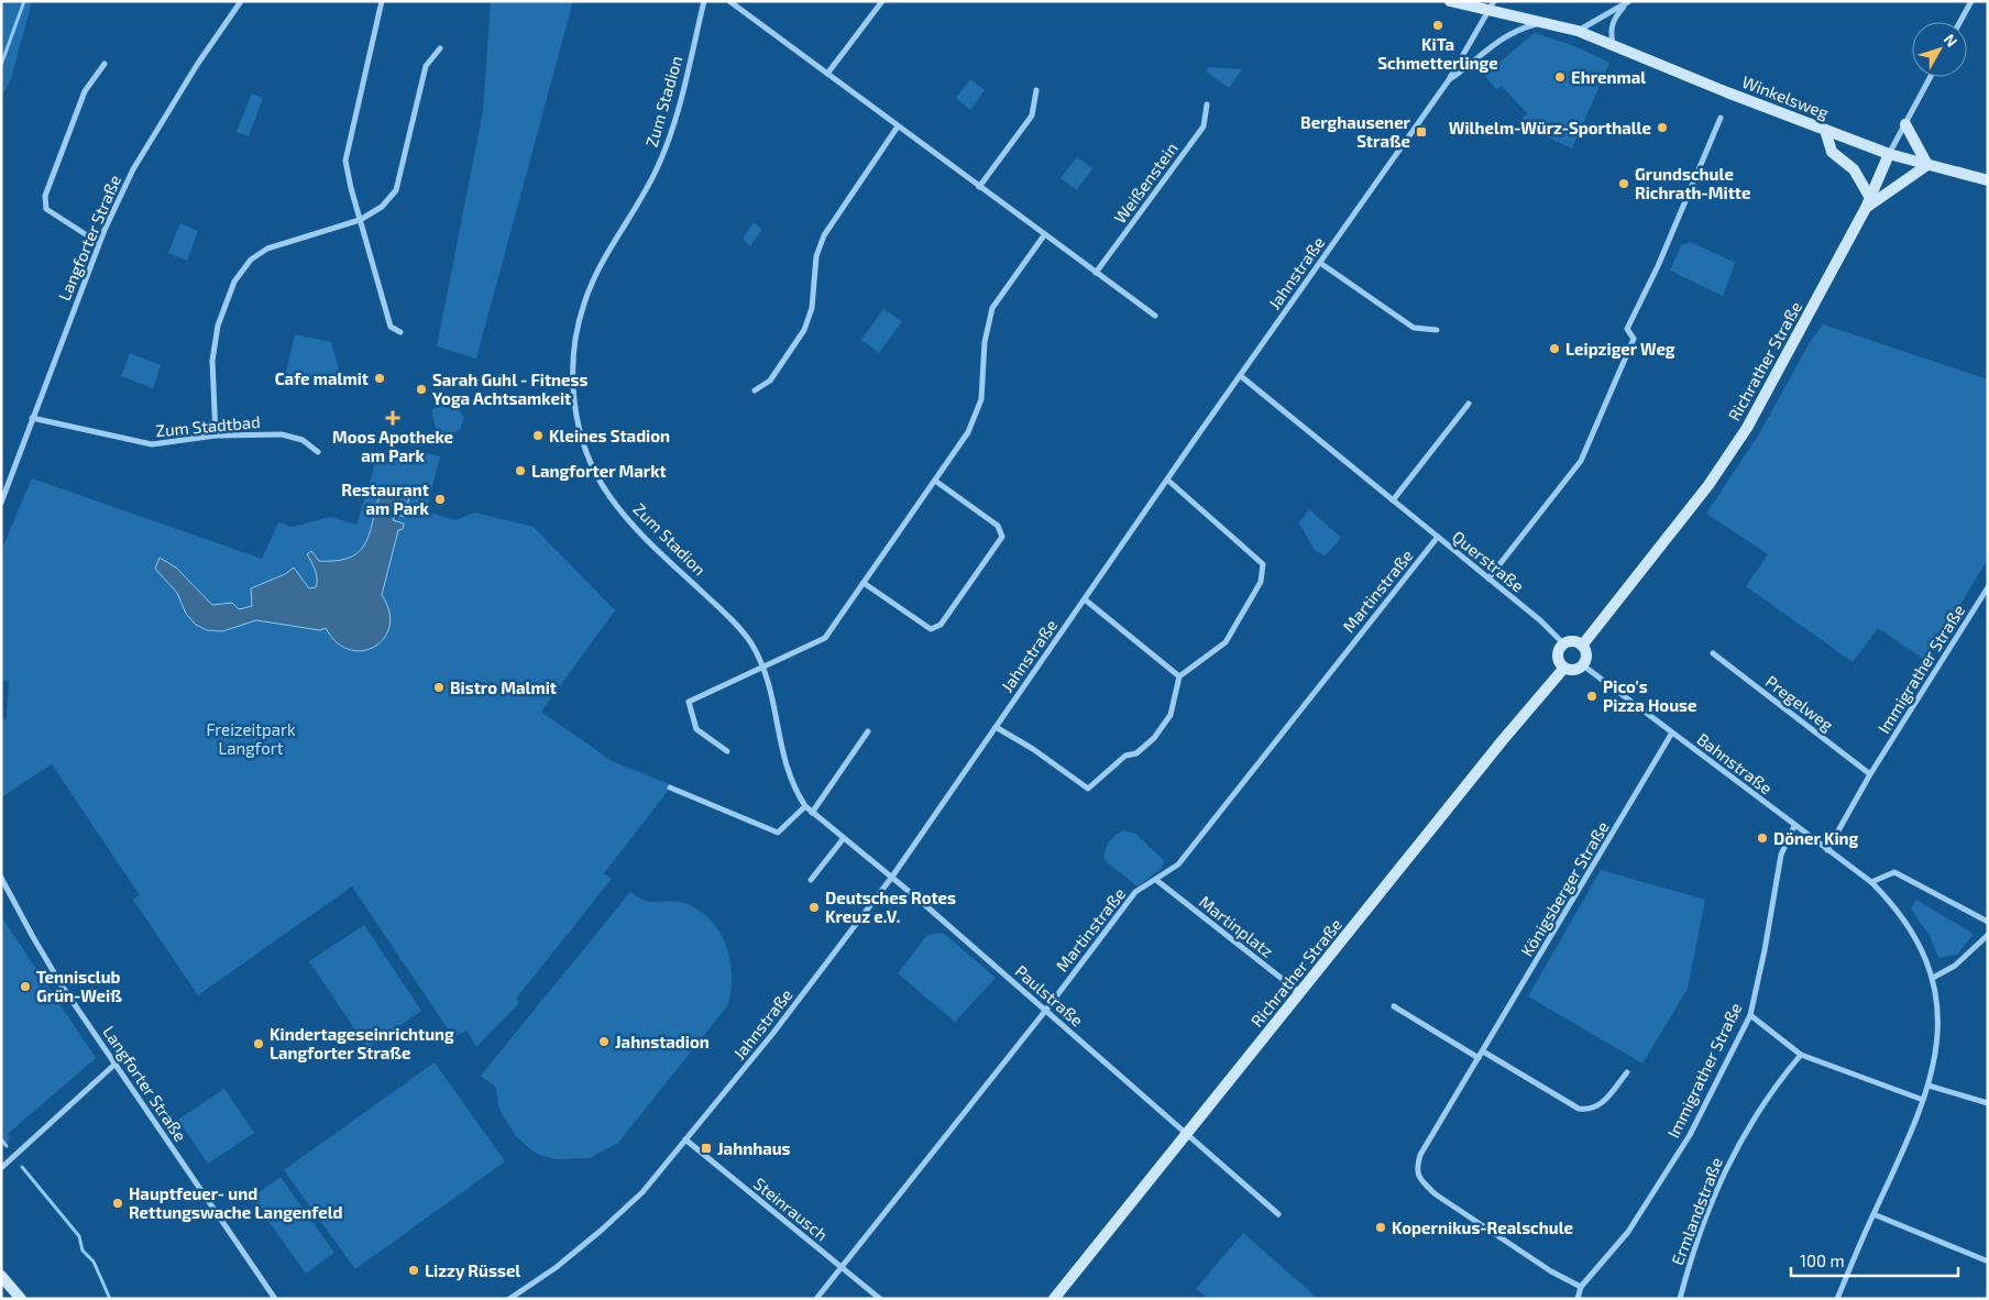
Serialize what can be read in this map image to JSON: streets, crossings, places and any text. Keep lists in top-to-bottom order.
{
  "streets": {
    "street": [
      "Winkelsweg",
      "Zum Stadion",
      "Weißenstein",
      "Langforter Straße",
      "Jahnstraße",
      "Richrather Straße",
      "Zum Stadtbad",
      "Querstraße",
      "Martinstraße",
      "Immigrather Straße",
      "Pregelweg",
      "Bahnstraße",
      "Königsberger Straße",
      "Martinplatz",
      "Paulstraße",
      "Steinrausch",
      "Ermlandstraße"
    ]
  },
  "crossings": [
    ["Winkelsweg", "Richrather Straße"],
    ["Zum Stadion", "Jahnstraße"],
    ["Zum Stadion", "Paulstraße"],
    ["Langforter Straße", "Zum Stadtbad"],
    ["Jahnstraße", "Querstraße"],
    ["Jahnstraße", "Paulstraße"],
    ["Jahnstraße", "Steinrausch"],
    ["Richrather Straße", "Querstraße"],
    ["Richrather Straße", "Bahnstraße"],
    ["Richrather Straße", "Martinplatz"],
    ["Richrather Straße", "Paulstraße"],
    ["Querstraße", "Martinstraße"],
    ["Querstraße", "Bahnstraße"],
    ["Martinstraße", "Martinplatz"],
    ["Martinstraße", "Paulstraße"],
    ["Martinstraße", "Steinrausch"],
    ["Immigrather Straße", "Pregelweg"],
    ["Immigrather Straße", "Bahnstraße"],
    ["Immigrather Straße", "Königsberger Straße"],
    ["Bahnstraße", "Königsberger Straße"]
  ],
  "parks": ["Freizeitpark Langfort"],
  "places": {
    "other": [
      "KiTa Schmetterlinge",
      "Ehrenmal",
      "Wilhelm-Würz-Sporthalle",
      "Grundschule Richrath-Mitte",
      "Leipziger Weg",
      "Cafe malmit",
      "Sarah Guhl - Fitness Yoga Achtsamkeit",
      "Kleines Stadion",
      "Langforter Markt",
      "Restaurant am Park",
      "Bistro Malmit",
      "Pico's Pizza House",
      "Döner King",
      "Deutsches Rotes Kreuz e.V.",
      "Tennisclub Grün-Weiß",
      "Jahnstadion",
      "Kindertageseinrichtung Langforter Straße",
      "Hauptfeuer- und Rettungswache Langenfeld",
      "Kopernikus-Realschule",
      "Lizzy Rüssel"
    ],
    "transit": ["Berghausener Straße", "Jahnhaus"],
    "health": ["Moos Apotheke am Park"]
  },
  "scale_bar": "100 m",
  "north": "top right"
}
